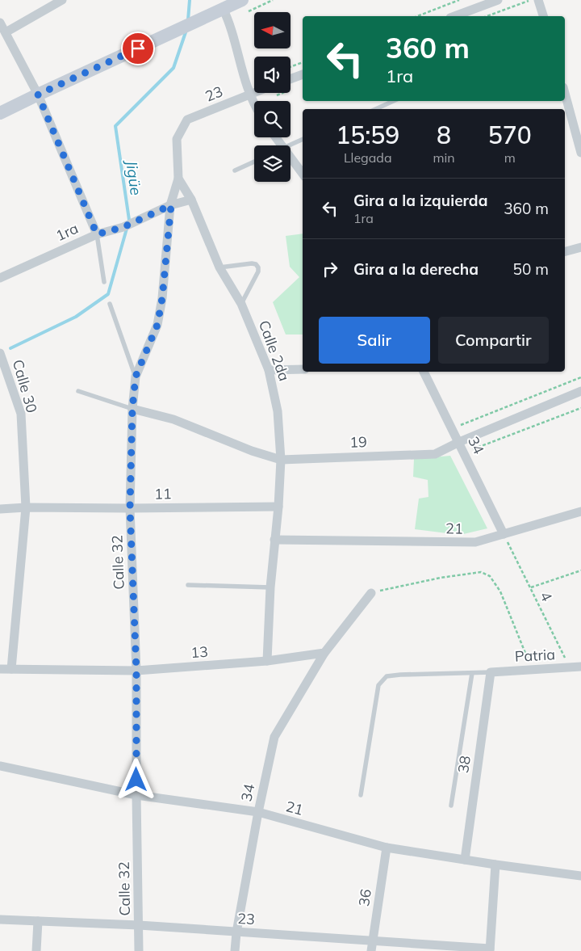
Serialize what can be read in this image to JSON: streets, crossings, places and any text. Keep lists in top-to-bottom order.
{
  "streets": {
    "street": [
      "23",
      "1ra",
      "Calle 2da",
      "Calle 30",
      "19",
      "34",
      "11",
      "21",
      "Calle 32",
      "13",
      "Patria",
      "38",
      "36"
    ],
    "path": ["4"]
  },
  "crossings": [
    ["23", "Calle 2da"],
    ["23", "34"],
    ["23", "Calle 32"],
    ["23", "36"],
    ["1ra", "Calle 2da"],
    ["1ra", "Calle 32"],
    ["Calle 2da", "19"],
    ["Calle 2da", "11"],
    ["Calle 2da", "21"],
    ["Calle 2da", "Calle 32"],
    ["Calle 30", "11"],
    ["Calle 30", "13"],
    ["19", "34"],
    ["19", "Calle 32"],
    ["34", "21"],
    ["34", "4"],
    ["34", "13"],
    ["11", "Calle 32"],
    ["21", "Calle 32"],
    ["21", "4"],
    ["21", "38"],
    ["21", "36"],
    ["Calle 32", "13"],
    ["4", "Patria"],
    ["Patria", "38"]
  ],
  "water": ["Jigüe"],
  "north": "left",
  "page": {
    "turn": ["360 m", "1ra"],
    "eta": [
      "15:59",
      "Llegada",
      "8",
      "min",
      "570",
      "m"
    ],
    "list": [
      {
        "name": "Gira a la izquierda",
        "note": "1ra",
        "value": "360 m"
      },
      {
        "name": "Gira a la derecha",
        "value": "50 m"
      }
    ],
    "buttons": ["Salir", "Compartir"]
  }
}
